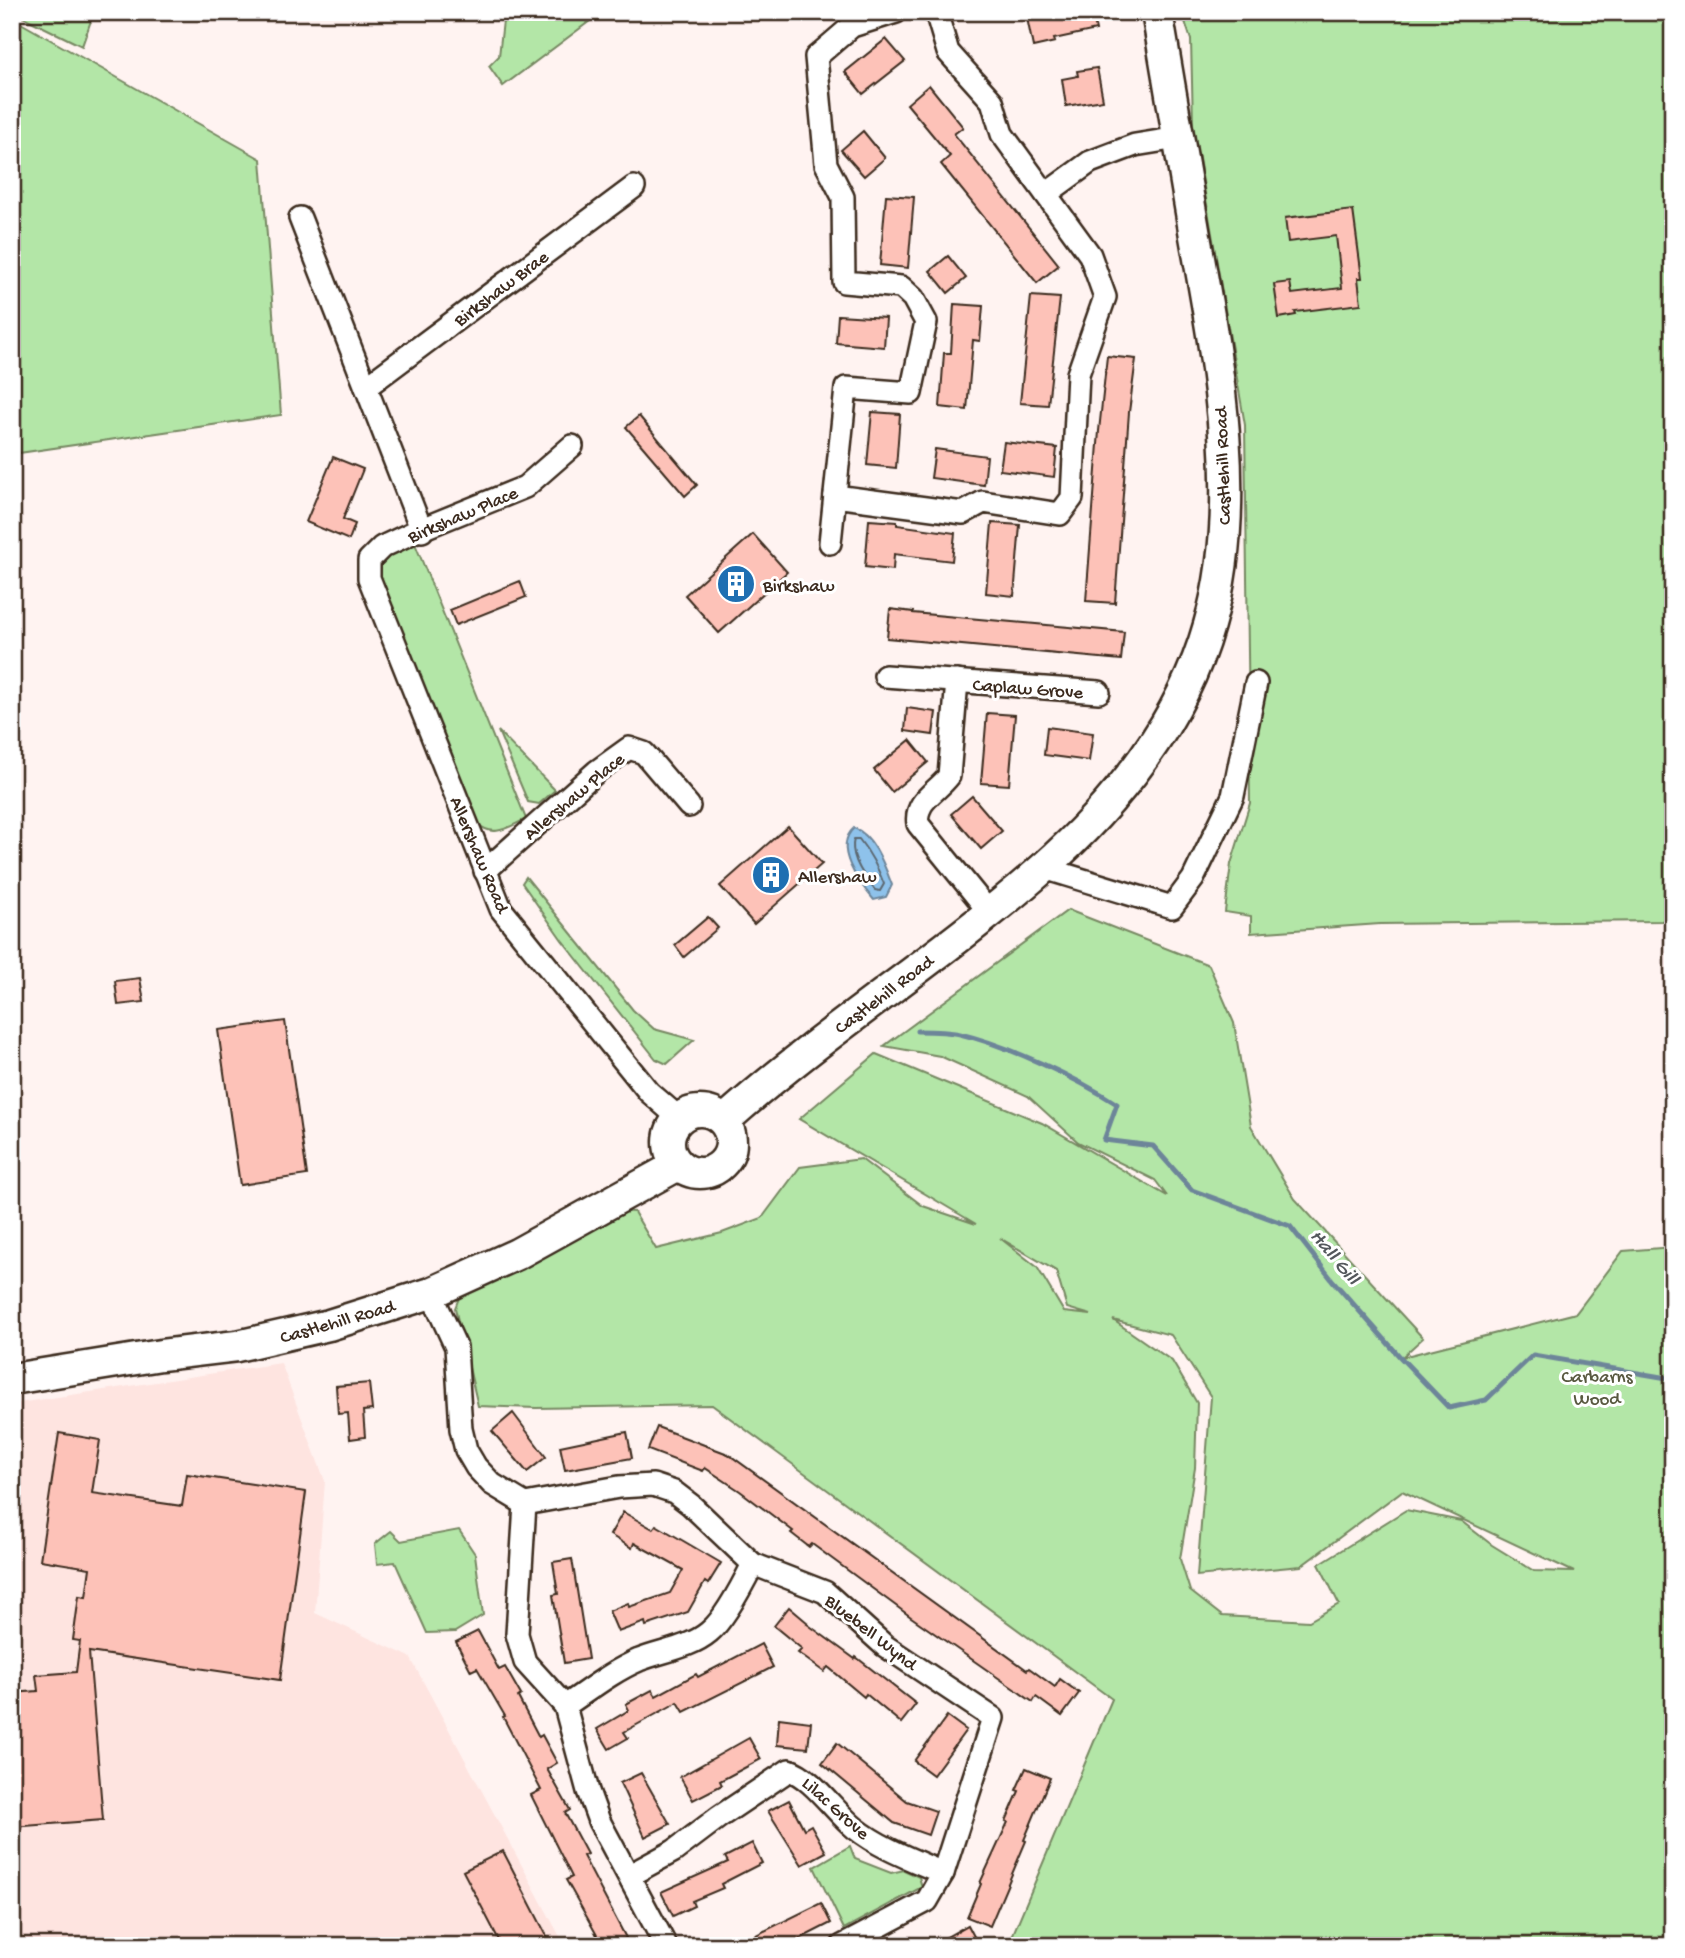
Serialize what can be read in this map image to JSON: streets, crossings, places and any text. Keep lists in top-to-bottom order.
{
  "streets": {
    "main road": ["Castlehill Road"],
    "street": [
      "Birkshaw Brae",
      "Birkshaw Place",
      "Caplaw Grove",
      "Allershaw Place",
      "Allershaw Road",
      "Bluebell Wynd",
      "Lilac Grove"
    ]
  },
  "crossings": [
    ["Castlehill Road", "Caplaw Grove"],
    ["Castlehill Road", "Allershaw Road"],
    ["Birkshaw Place", "Allershaw Road"],
    ["Allershaw Place", "Allershaw Road"],
    ["Bluebell Wynd", "Lilac Grove"]
  ],
  "water": ["Hall Gill"],
  "parks": ["Carbarns Wood"],
  "places": {
    "building": ["Birkshaw", "Allershaw"]
  }
}
